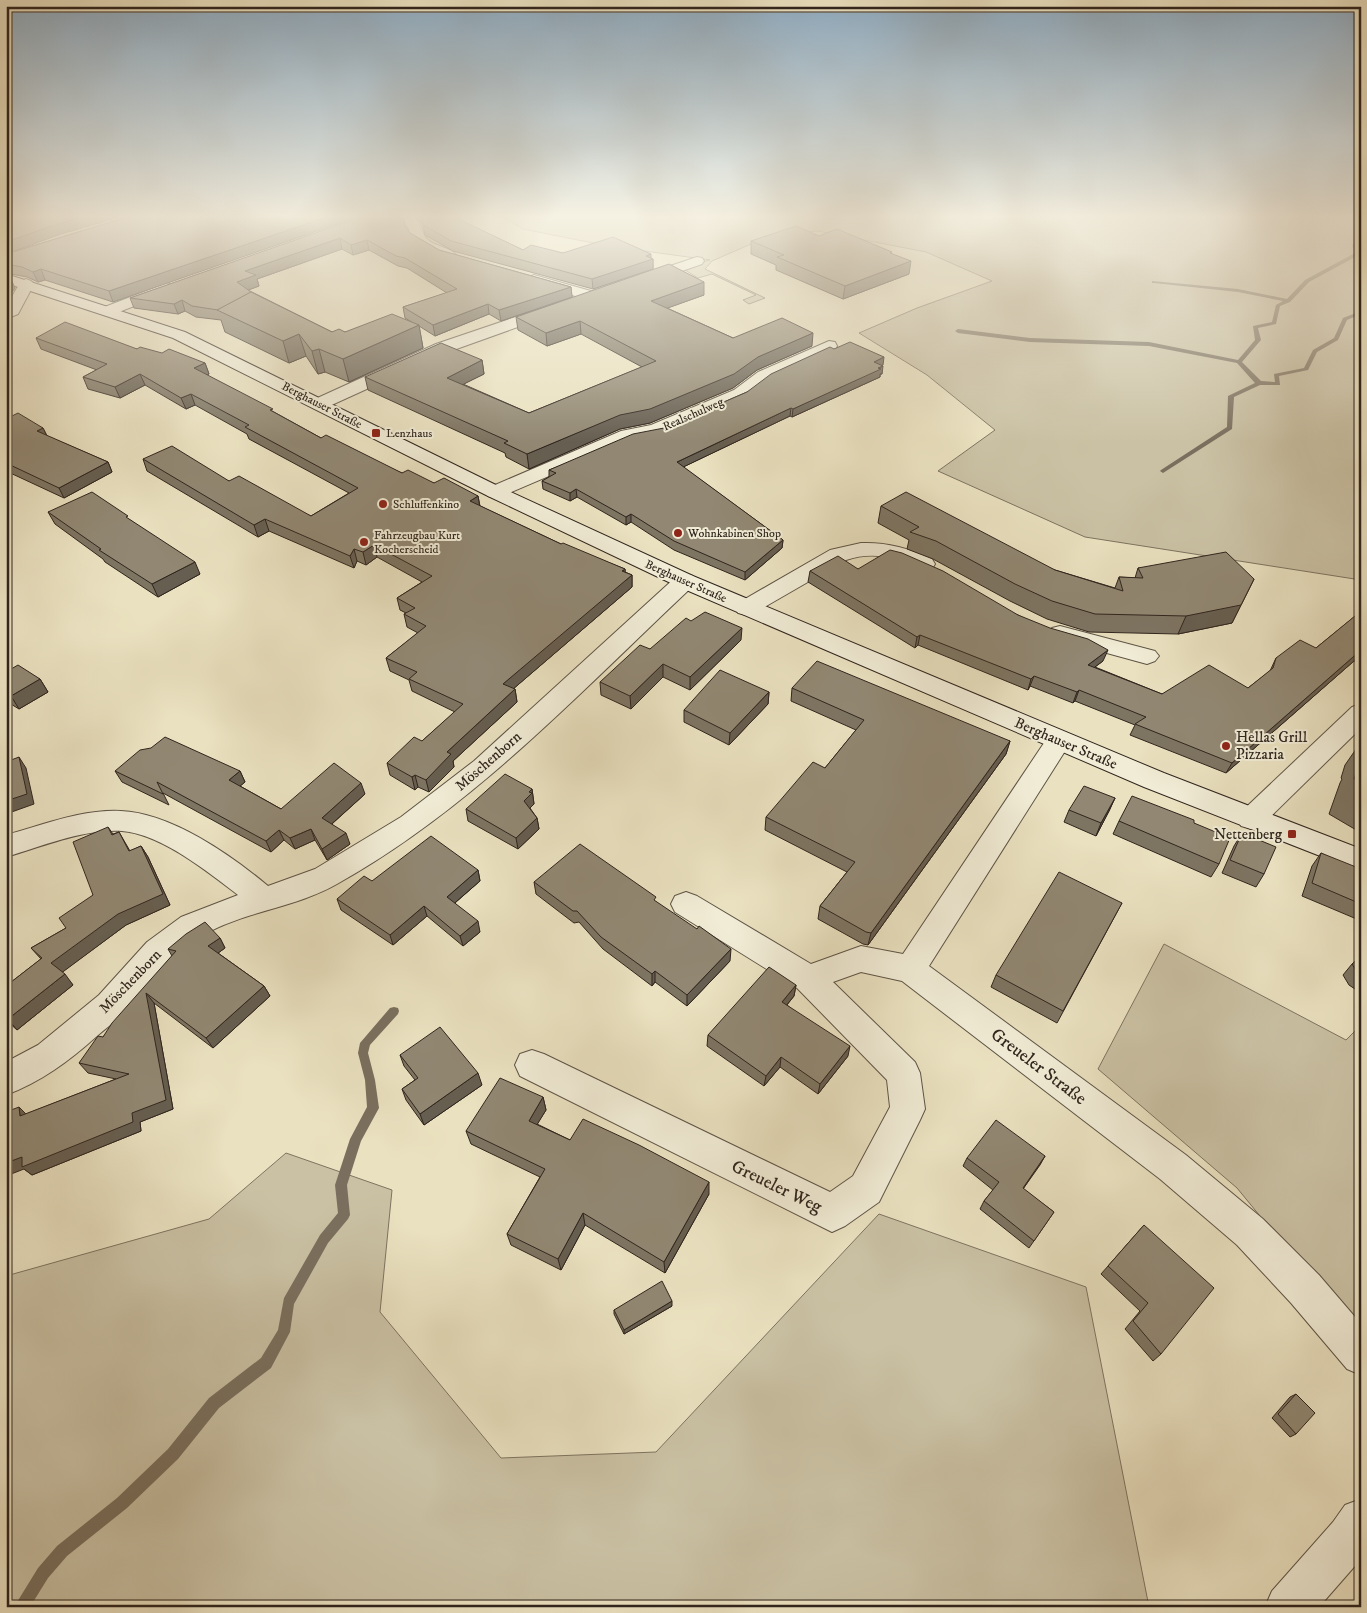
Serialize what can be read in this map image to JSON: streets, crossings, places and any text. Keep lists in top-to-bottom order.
{
  "streets": {
    "street": [
      "Berghauser Straße",
      "Realschulweg",
      "Möschenborn",
      "Greueler Straße",
      "Greueler Weg"
    ]
  },
  "crossings": [
    ["Berghauser Straße", "Realschulweg"],
    ["Berghauser Straße", "Möschenborn"]
  ],
  "places": {
    "transit": ["Lenzhaus", "Nettenberg"],
    "other": [
      "Schluffenkino",
      "Wohnkabinen Shop",
      "Fahrzeugbau Kurt Kocherscheid",
      "Hellas Grill Pizzaria"
    ]
  }
}
